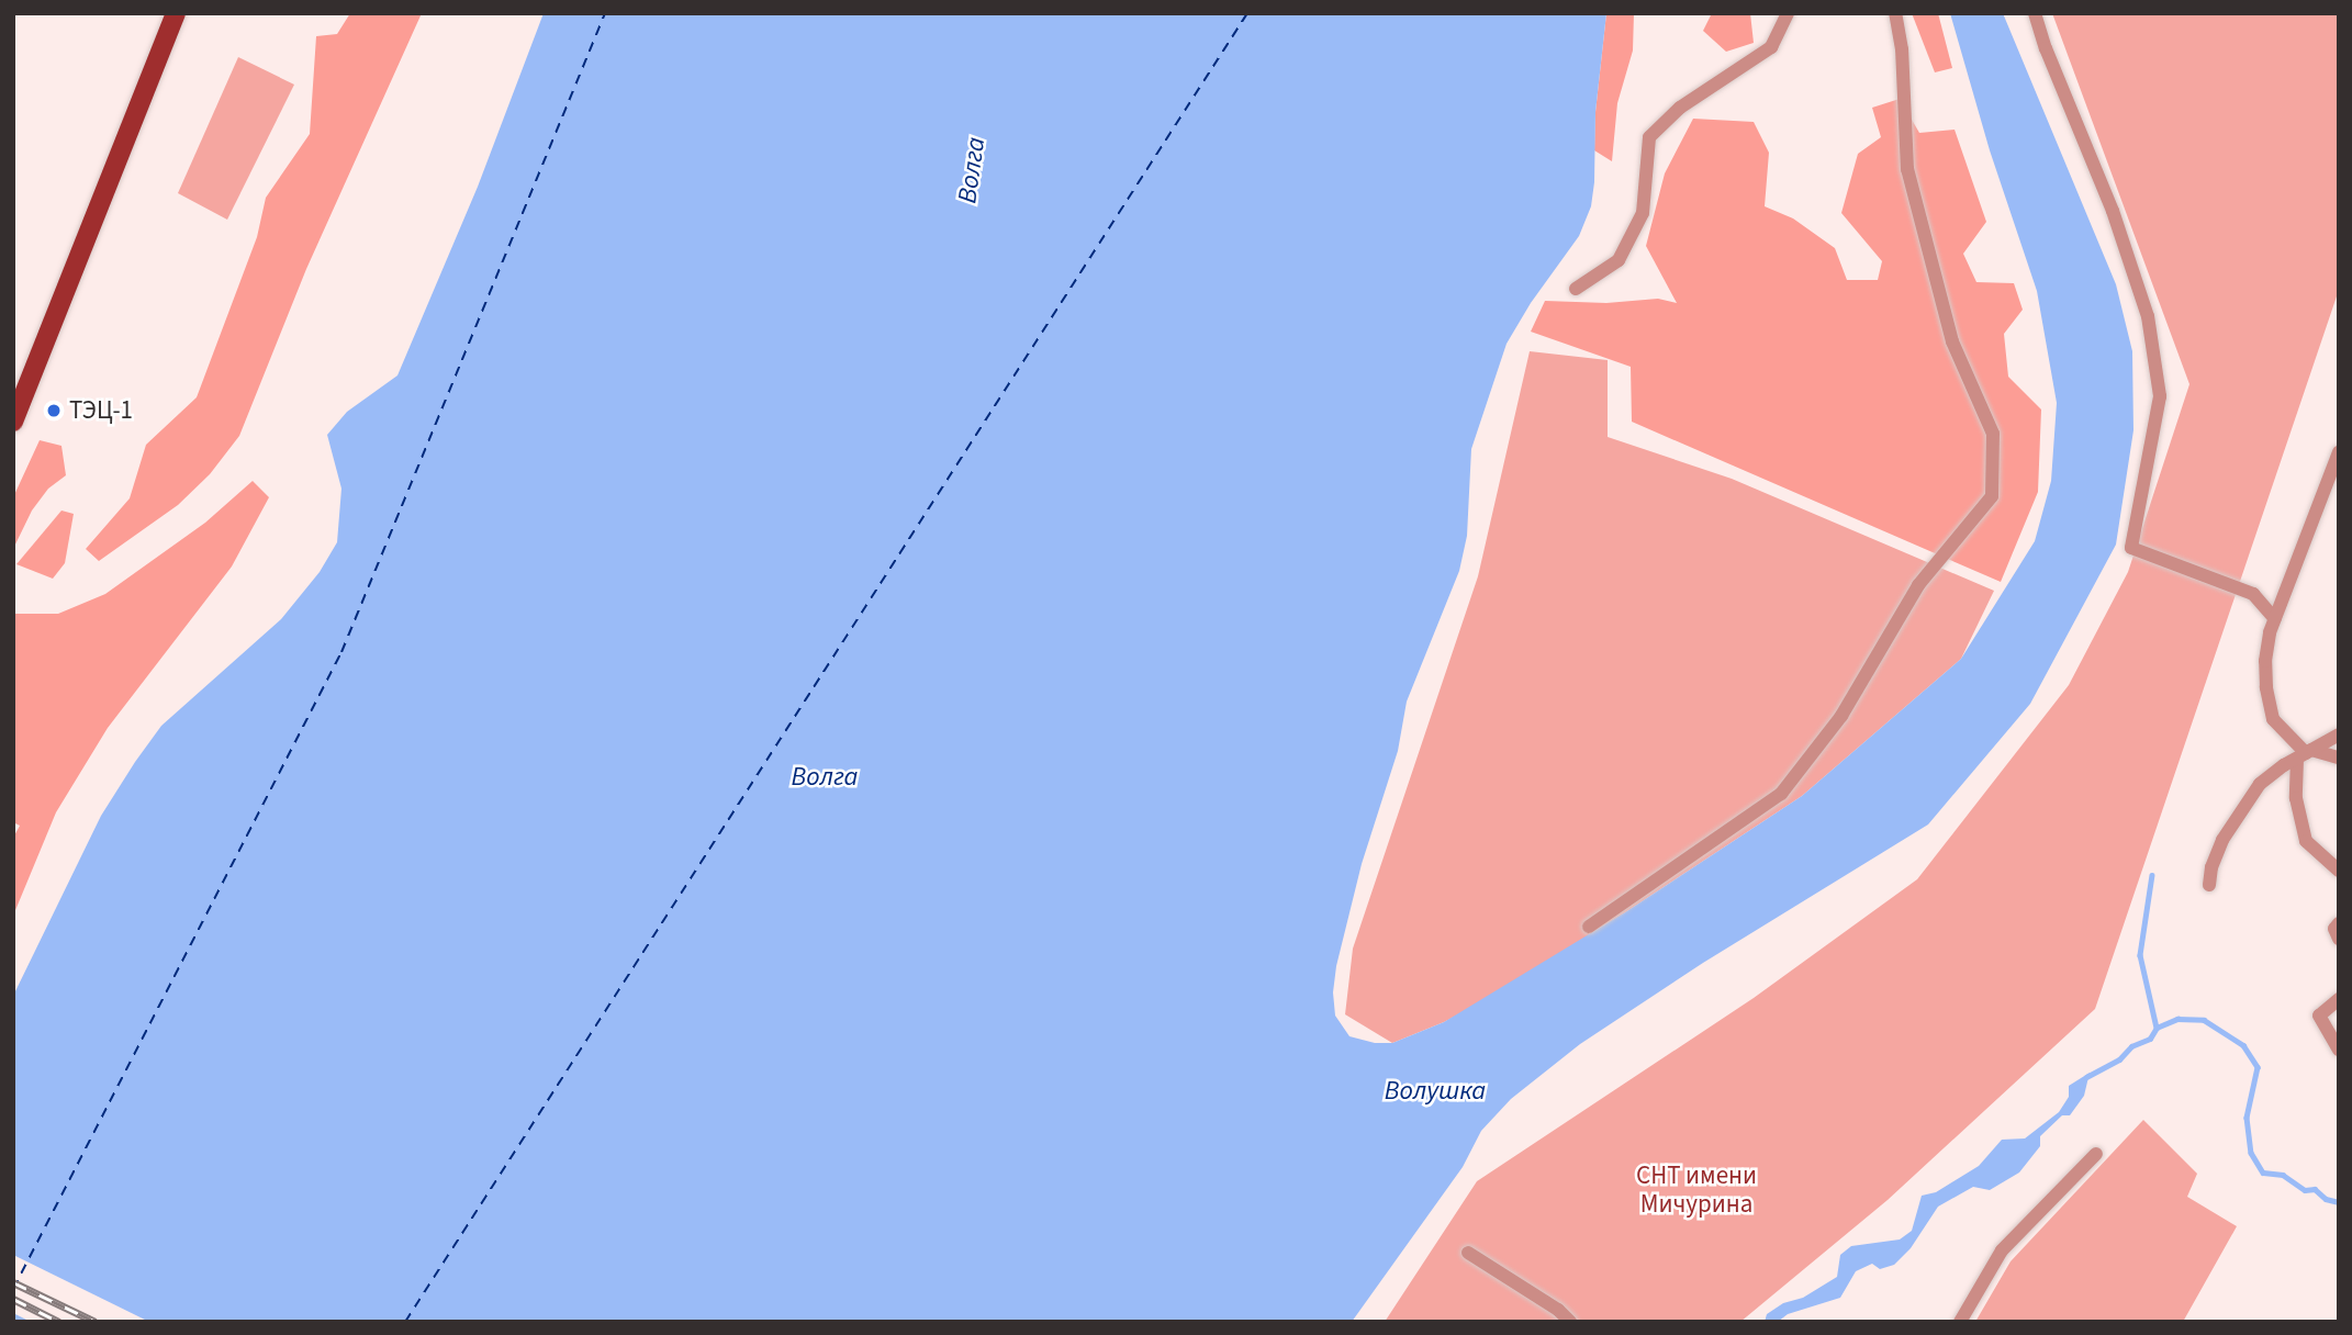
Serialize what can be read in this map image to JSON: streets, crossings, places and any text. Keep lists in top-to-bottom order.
{
  "water": ["Волга", "Волушка"],
  "parks": ["СНТ имени Мичурина"],
  "places": ["ТЭЦ-1"]
}
